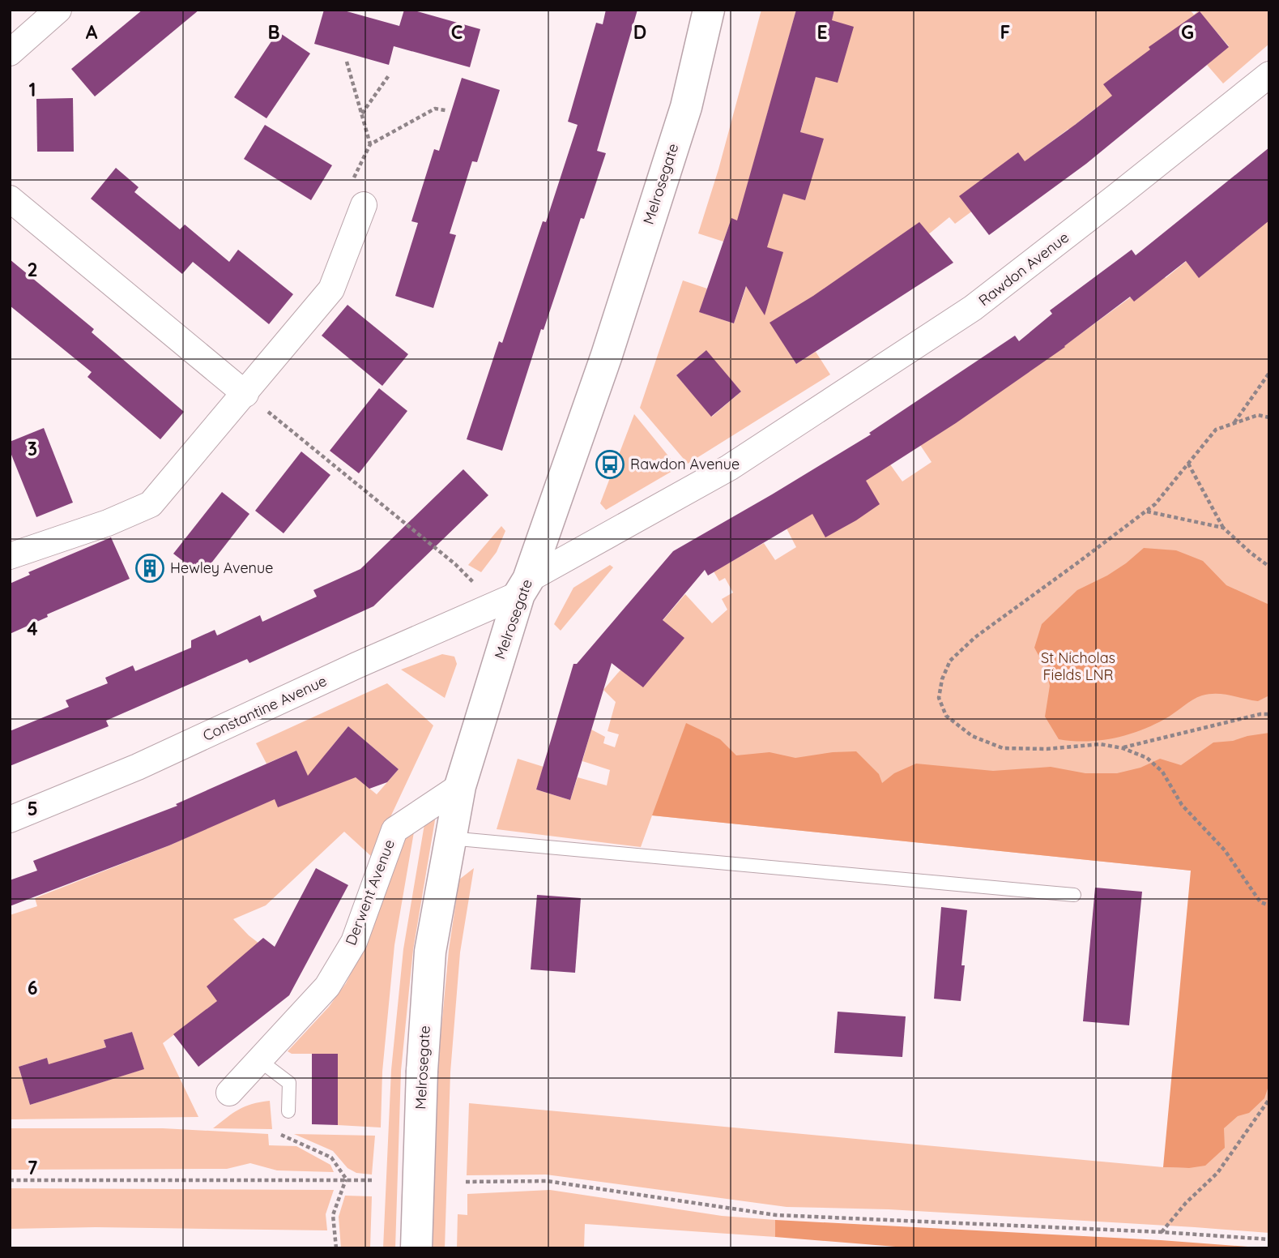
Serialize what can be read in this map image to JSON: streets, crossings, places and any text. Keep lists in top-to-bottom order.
{
  "streets": {
    "street": [
      "Melrosegate",
      "Rawdon Avenue",
      "Constantine Avenue",
      "Derwent Avenue"
    ]
  },
  "crossings": [
    ["Melrosegate", "Rawdon Avenue"],
    ["Melrosegate", "Constantine Avenue"],
    ["Melrosegate", "Derwent Avenue"],
    ["Rawdon Avenue", "Constantine Avenue"]
  ],
  "parks": ["St Nicholas Fields LNR"],
  "places": {
    "bus stop": ["Rawdon Avenue"],
    "building": ["Hewley Avenue"]
  },
  "grid": {
    "columns": [
      "A",
      "B",
      "C",
      "D",
      "E",
      "F",
      "G"
    ],
    "rows": [
      "1",
      "2",
      "3",
      "4",
      "5",
      "6",
      "7"
    ]
  }
}
